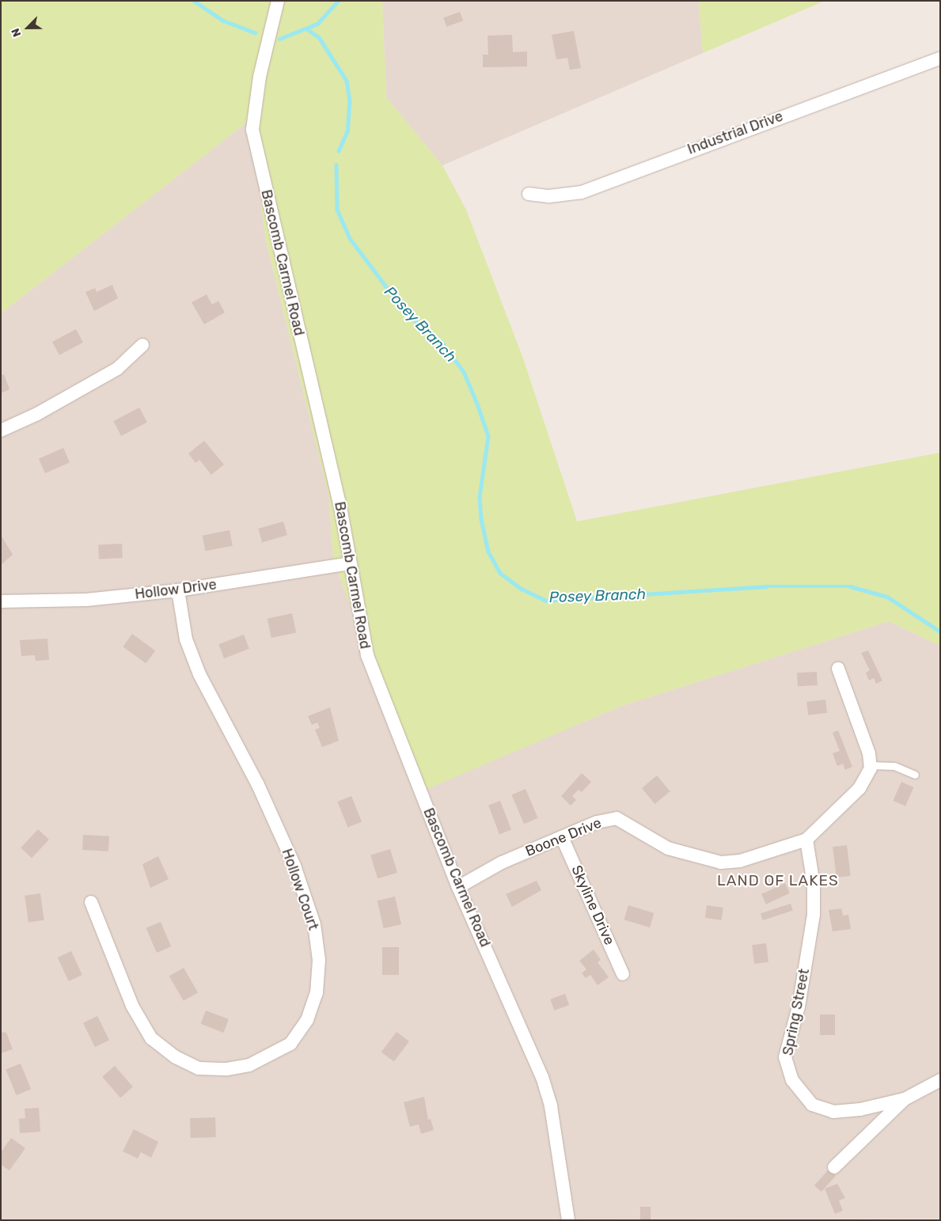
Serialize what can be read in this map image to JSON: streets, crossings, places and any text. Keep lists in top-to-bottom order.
{
  "streets": {
    "street": [
      "Industrial Drive",
      "Bascomb Carmel Road",
      "Hollow Drive",
      "Boone Drive",
      "Hollow Court",
      "Skyline Drive",
      "Spring Street"
    ]
  },
  "crossings": [
    ["Bascomb Carmel Road", "Hollow Drive"],
    ["Bascomb Carmel Road", "Boone Drive"],
    ["Hollow Drive", "Hollow Court"],
    ["Boone Drive", "Skyline Drive"],
    ["Boone Drive", "Spring Street"]
  ],
  "districts": ["LAND OF LAKES"],
  "water": ["Posey Branch"],
  "north": "bottom left"
}
